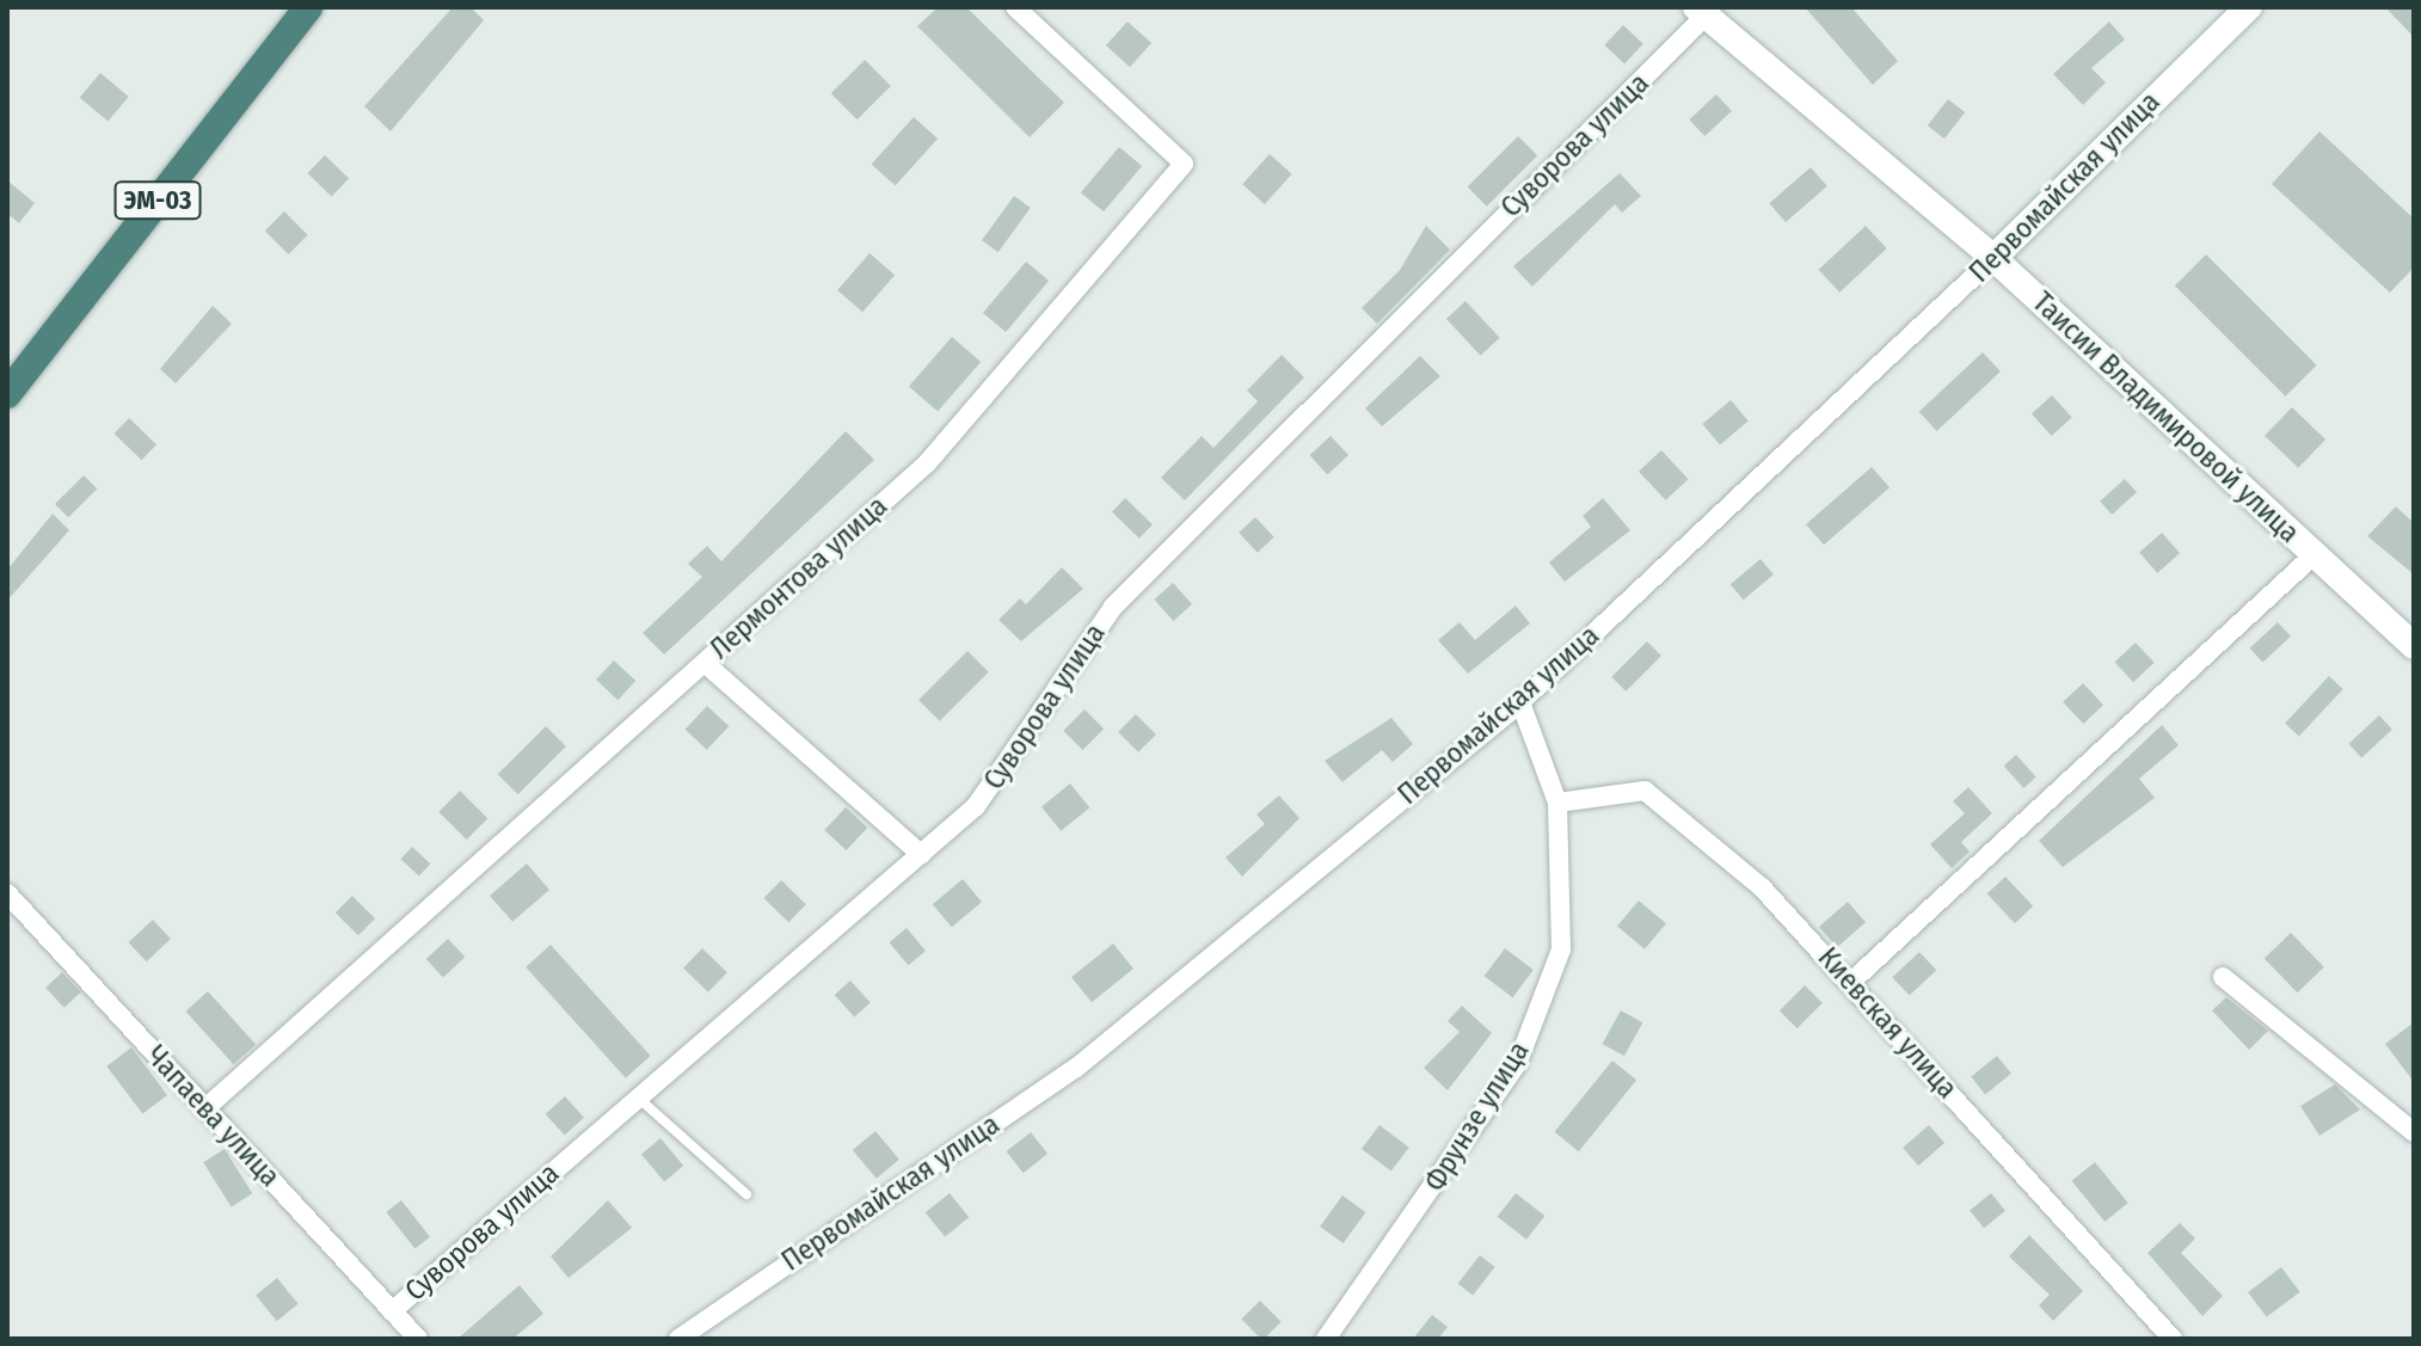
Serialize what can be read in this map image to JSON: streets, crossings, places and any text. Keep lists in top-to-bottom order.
{
  "streets": {
    "highway": ["ЭМ-03"],
    "street": [
      "Суворова улица",
      "Первомайская улица",
      "Таисии Владимировой улица",
      "Лермонтова улица",
      "Киевская улица",
      "Чапаева улица",
      "Фрунзе улица"
    ]
  },
  "crossings": [
    ["Суворова улица", "Таисии Владимировой улица"],
    ["Суворова улица", "Чапаева улица"],
    ["Первомайская улица", "Таисии Владимировой улица"],
    ["Первомайская улица", "Фрунзе улица"],
    ["Лермонтова улица", "Чапаева улица"],
    ["Киевская улица", "Фрунзе улица"]
  ]
}
